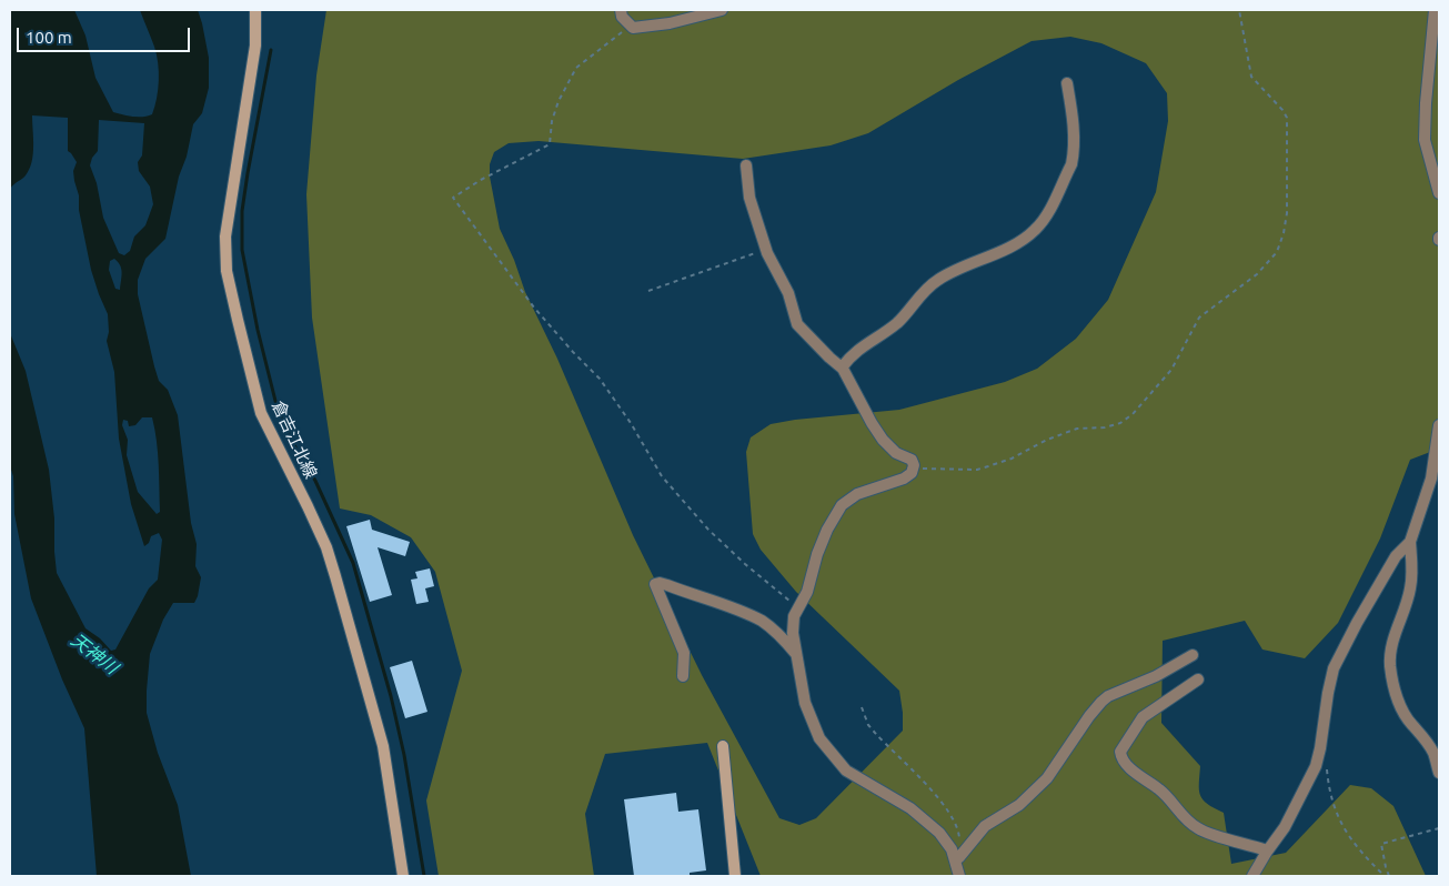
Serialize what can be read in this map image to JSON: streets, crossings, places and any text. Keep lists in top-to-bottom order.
{
  "streets": {
    "main road": ["倉吉江北線"]
  },
  "water": ["天神川"],
  "scale_bar": "100 m"
}
